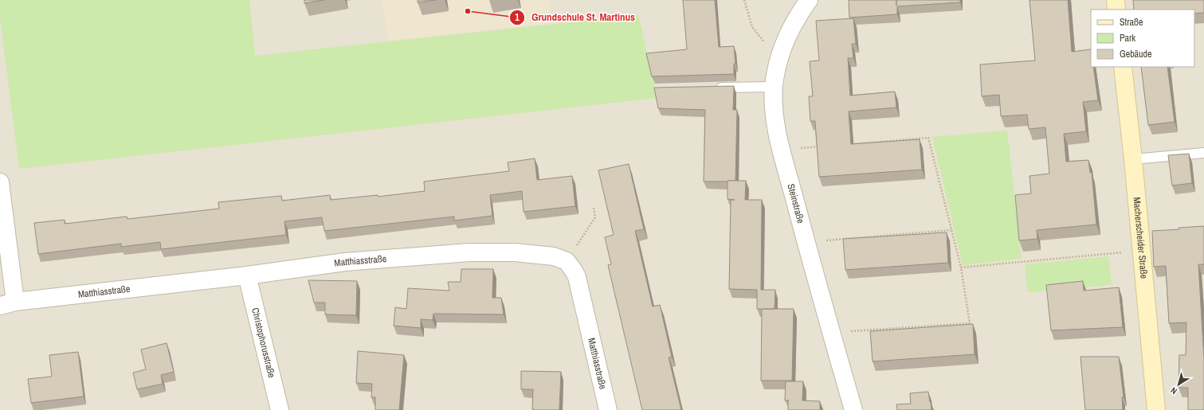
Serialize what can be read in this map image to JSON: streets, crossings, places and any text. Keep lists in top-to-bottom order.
{
  "streets": {
    "street": [
      "Steinstraße",
      "Macherscheider Straße",
      "Matthiasstraße",
      "Christophorusstraße"
    ]
  },
  "crossings": [
    ["Matthiasstraße", "Christophorusstraße"]
  ],
  "places": ["Grundschule St. Martinus"],
  "legend": ["Straße", "Park", "Gebäude"],
  "north": "bottom left"
}
